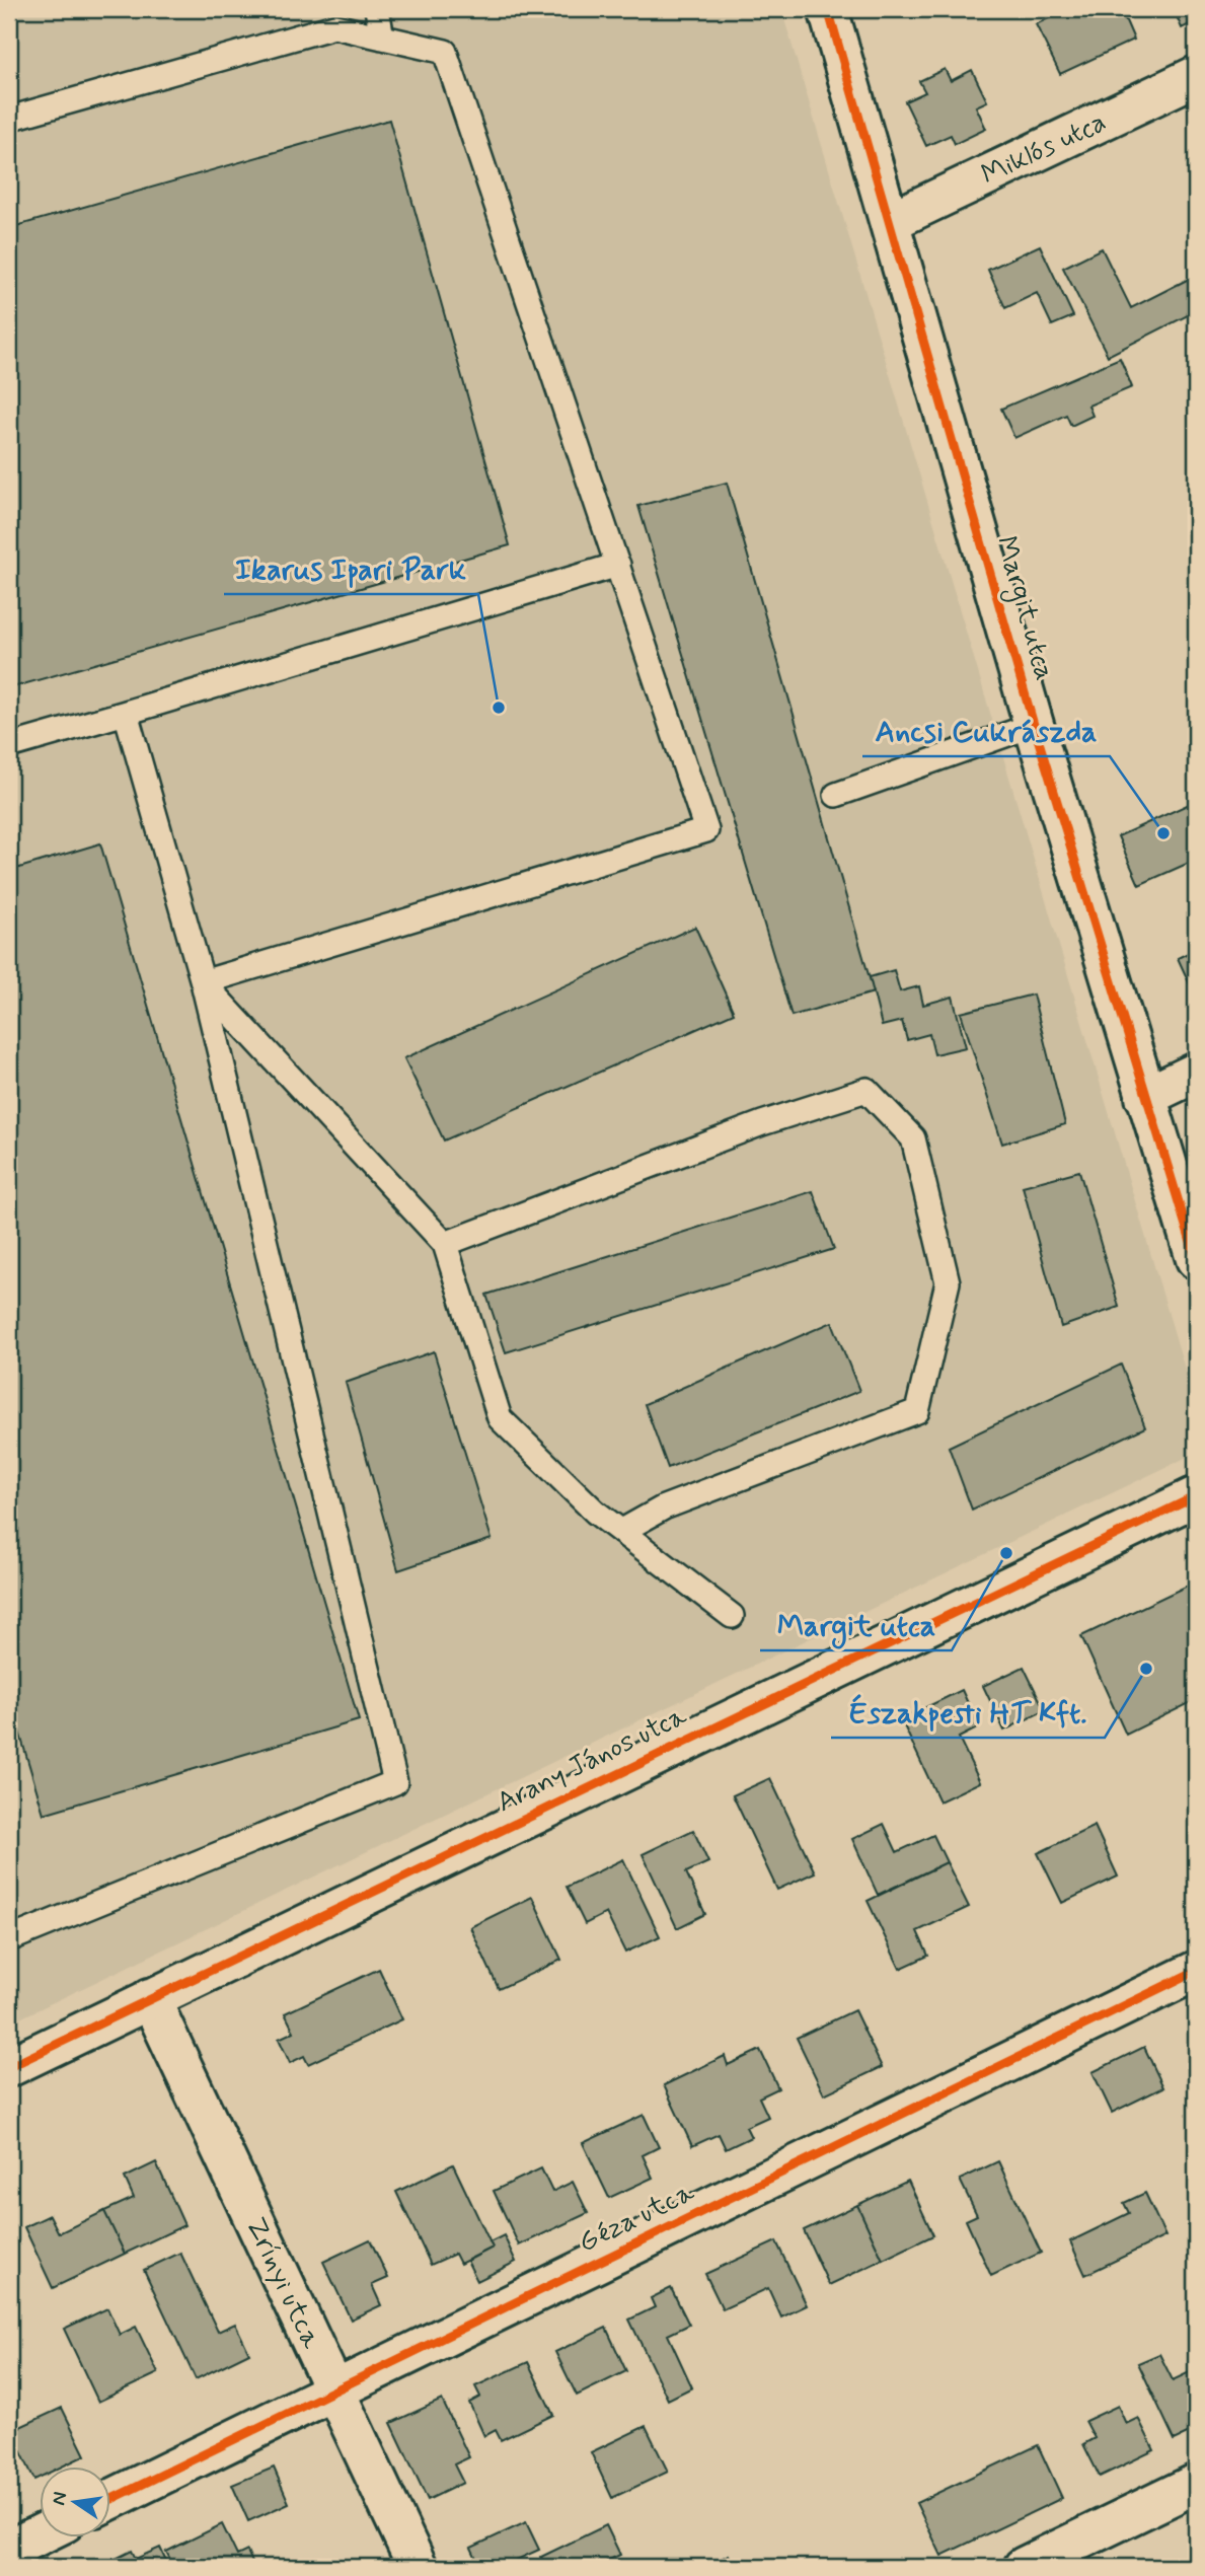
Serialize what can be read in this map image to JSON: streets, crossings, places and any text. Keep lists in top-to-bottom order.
{
  "streets": {
    "street": [
      "Miklós utca",
      "Margit utca",
      "Arany János utca",
      "Géza utca",
      "Zrínyi utca"
    ]
  },
  "crossings": [
    ["Miklós utca", "Margit utca"],
    ["Arany János utca", "Zrínyi utca"],
    ["Géza utca", "Zrínyi utca"]
  ],
  "places": [
    "Ikarus Ipari Park",
    "Ancsi Cukrászda",
    "Margit utca",
    "Északpesti HT Kft."
  ],
  "north": "left"
}
